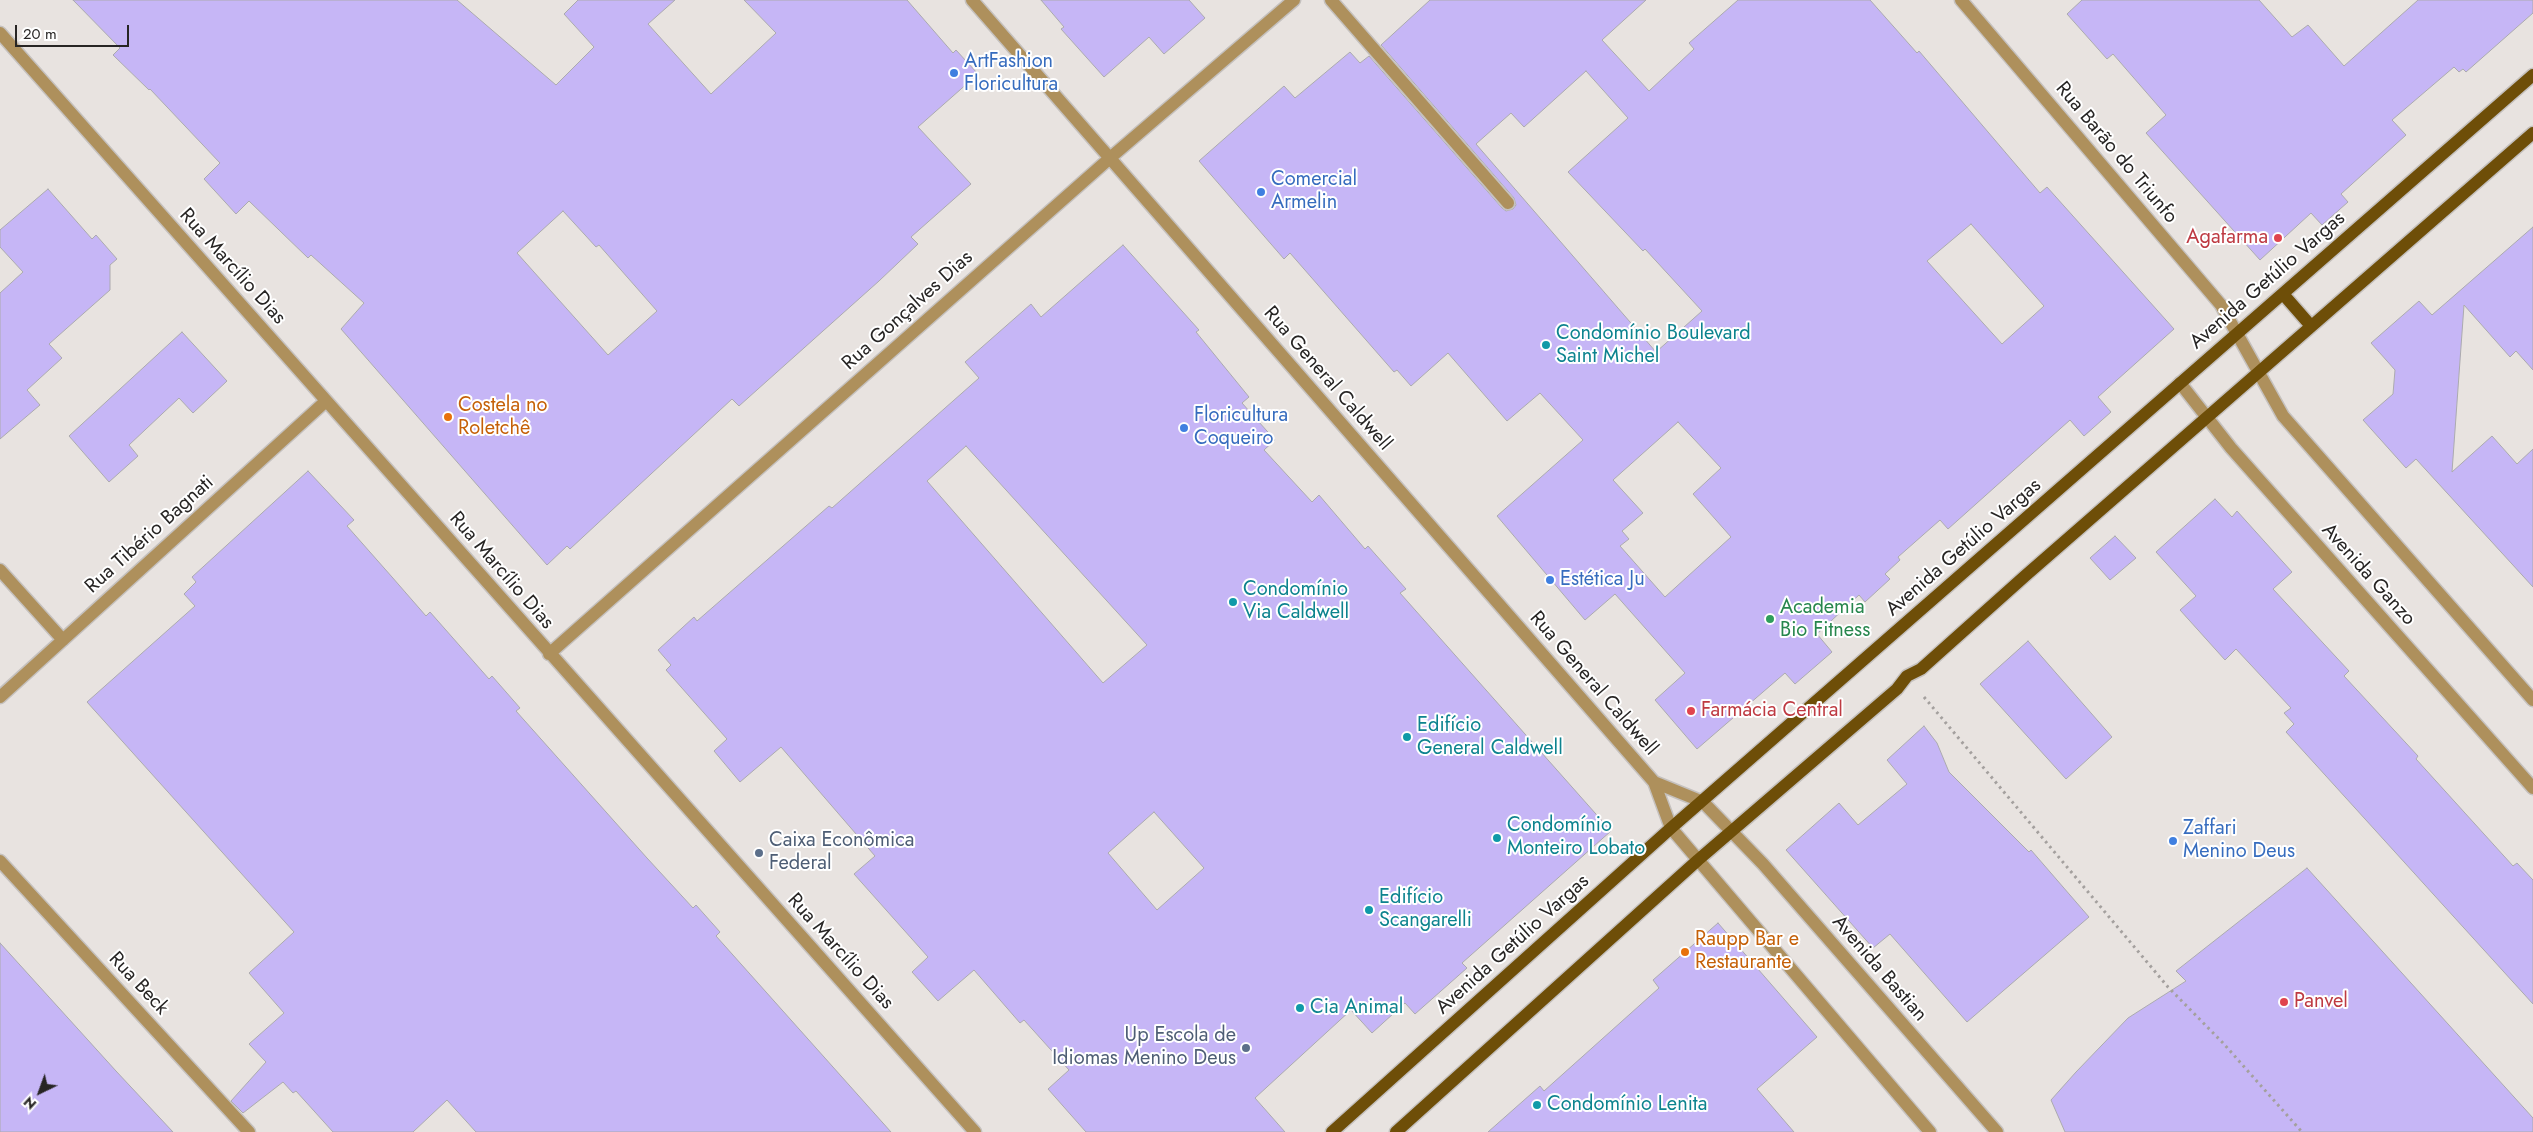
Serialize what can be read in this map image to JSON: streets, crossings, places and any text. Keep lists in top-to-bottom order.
{
  "streets": {
    "main road": ["Avenida Getúlio Vargas"],
    "street": [
      "Rua Barão do Triunfo",
      "Rua Marcílio Dias",
      "Rua Gonçalves Dias",
      "Rua General Caldwell",
      "Rua Tibério Bagnati",
      "Avenida Ganzo",
      "Avenida Bastian",
      "Rua Beck"
    ]
  },
  "crossings": [
    ["Rua Barão do Triunfo", "Avenida Getúlio Vargas"],
    ["Rua Barão do Triunfo", "Avenida Ganzo"],
    ["Rua Marcílio Dias", "Rua Gonçalves Dias"],
    ["Rua Marcílio Dias", "Rua Tibério Bagnati"],
    ["Avenida Getúlio Vargas", "Rua General Caldwell"],
    ["Avenida Getúlio Vargas", "Avenida Ganzo"],
    ["Rua Gonçalves Dias", "Rua General Caldwell"],
    ["Rua General Caldwell", "Avenida Bastian"]
  ],
  "places": [
    "ArtFashion Floricultura",
    "Comercial Armelin",
    "Agafarma",
    "Condomínio Boulevard Saint Michel",
    "Costela no Roletchê",
    "Floricultura Coqueiro",
    "Estética Ju",
    "Condomínio Via Caldwell",
    "Academia Bio Fitness",
    "Farmácia Central",
    "Edifício General Caldwell",
    "Condomínio Monteiro Lobato",
    "Zaffari Menino Deus",
    "Caixa Econômica Federal",
    "Edifício Scangarelli",
    "Raupp Bar e Restaurante",
    "Panvel",
    "Cia Animal",
    "Up Escola de Idiomas Menino Deus",
    "Condomínio Lenita"
  ],
  "scale_bar": "20 m",
  "north": "bottom left"
}
